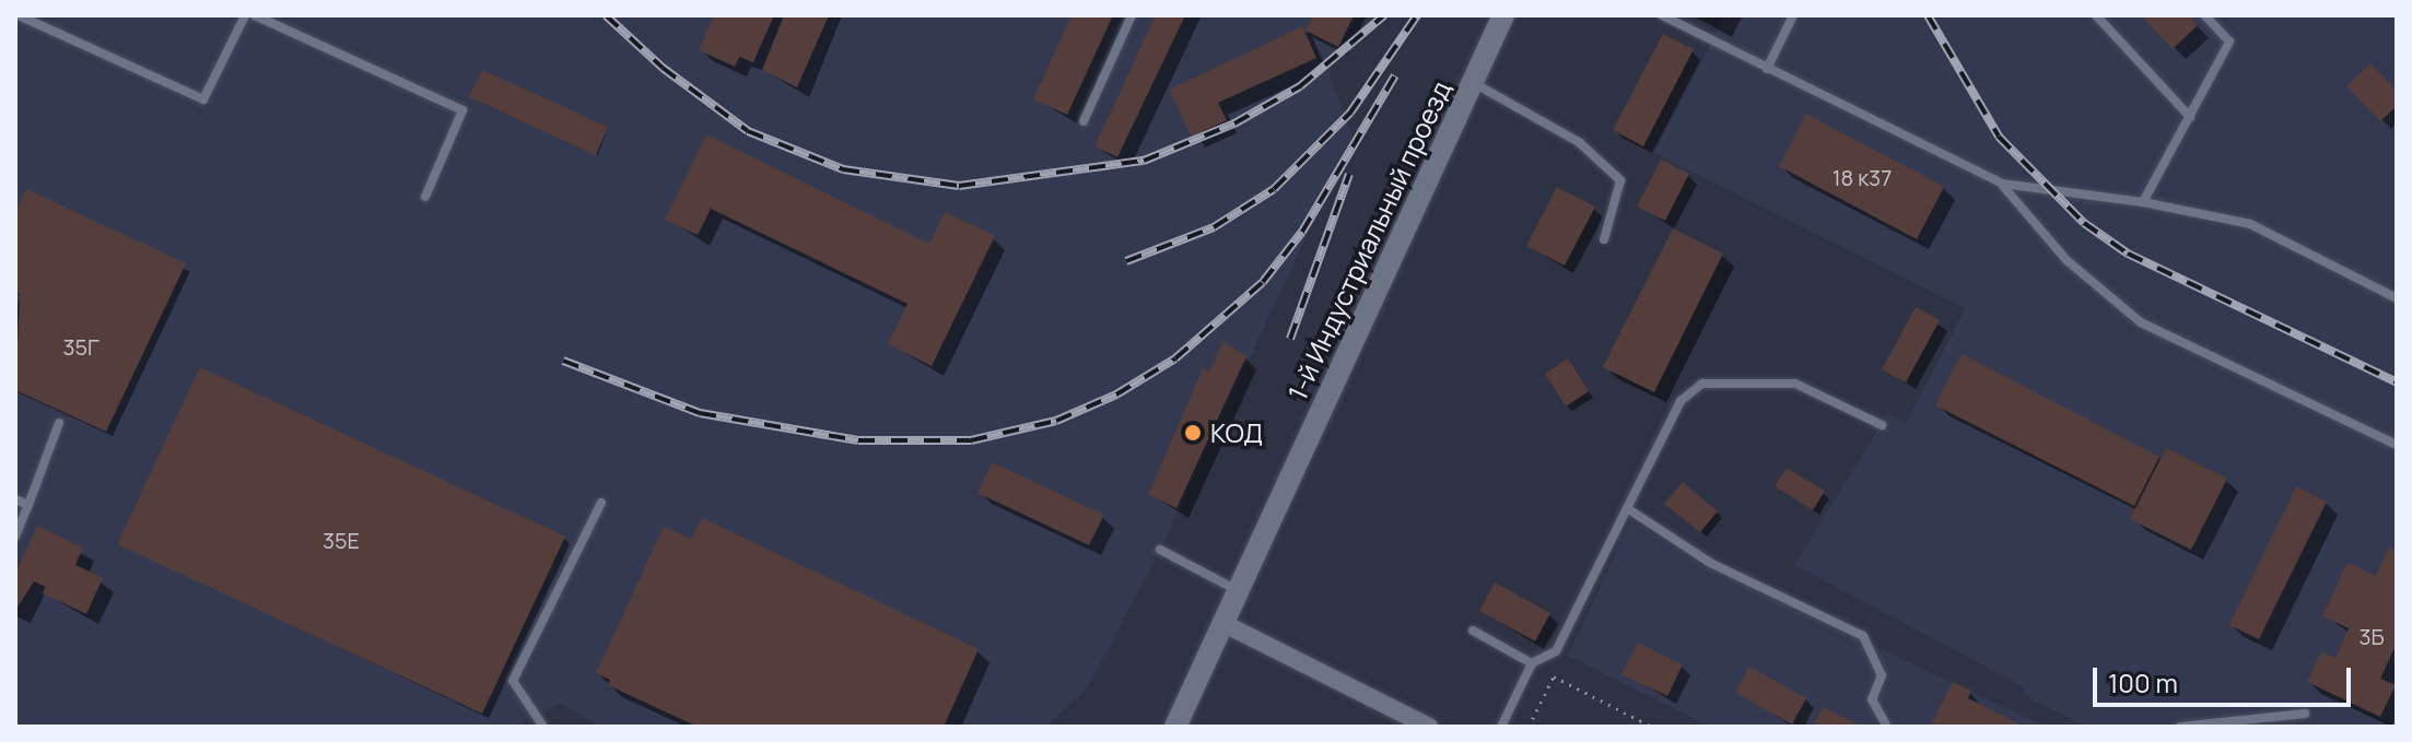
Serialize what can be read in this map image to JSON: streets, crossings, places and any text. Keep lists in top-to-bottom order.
{
  "streets": {
    "street": ["1-й Индустриальный проезд"]
  },
  "places": ["КОД"],
  "house_numbers": [
    "18 к37",
    "35Г",
    "35Е",
    "3Б"
  ],
  "scale_bar": "100 m"
}
